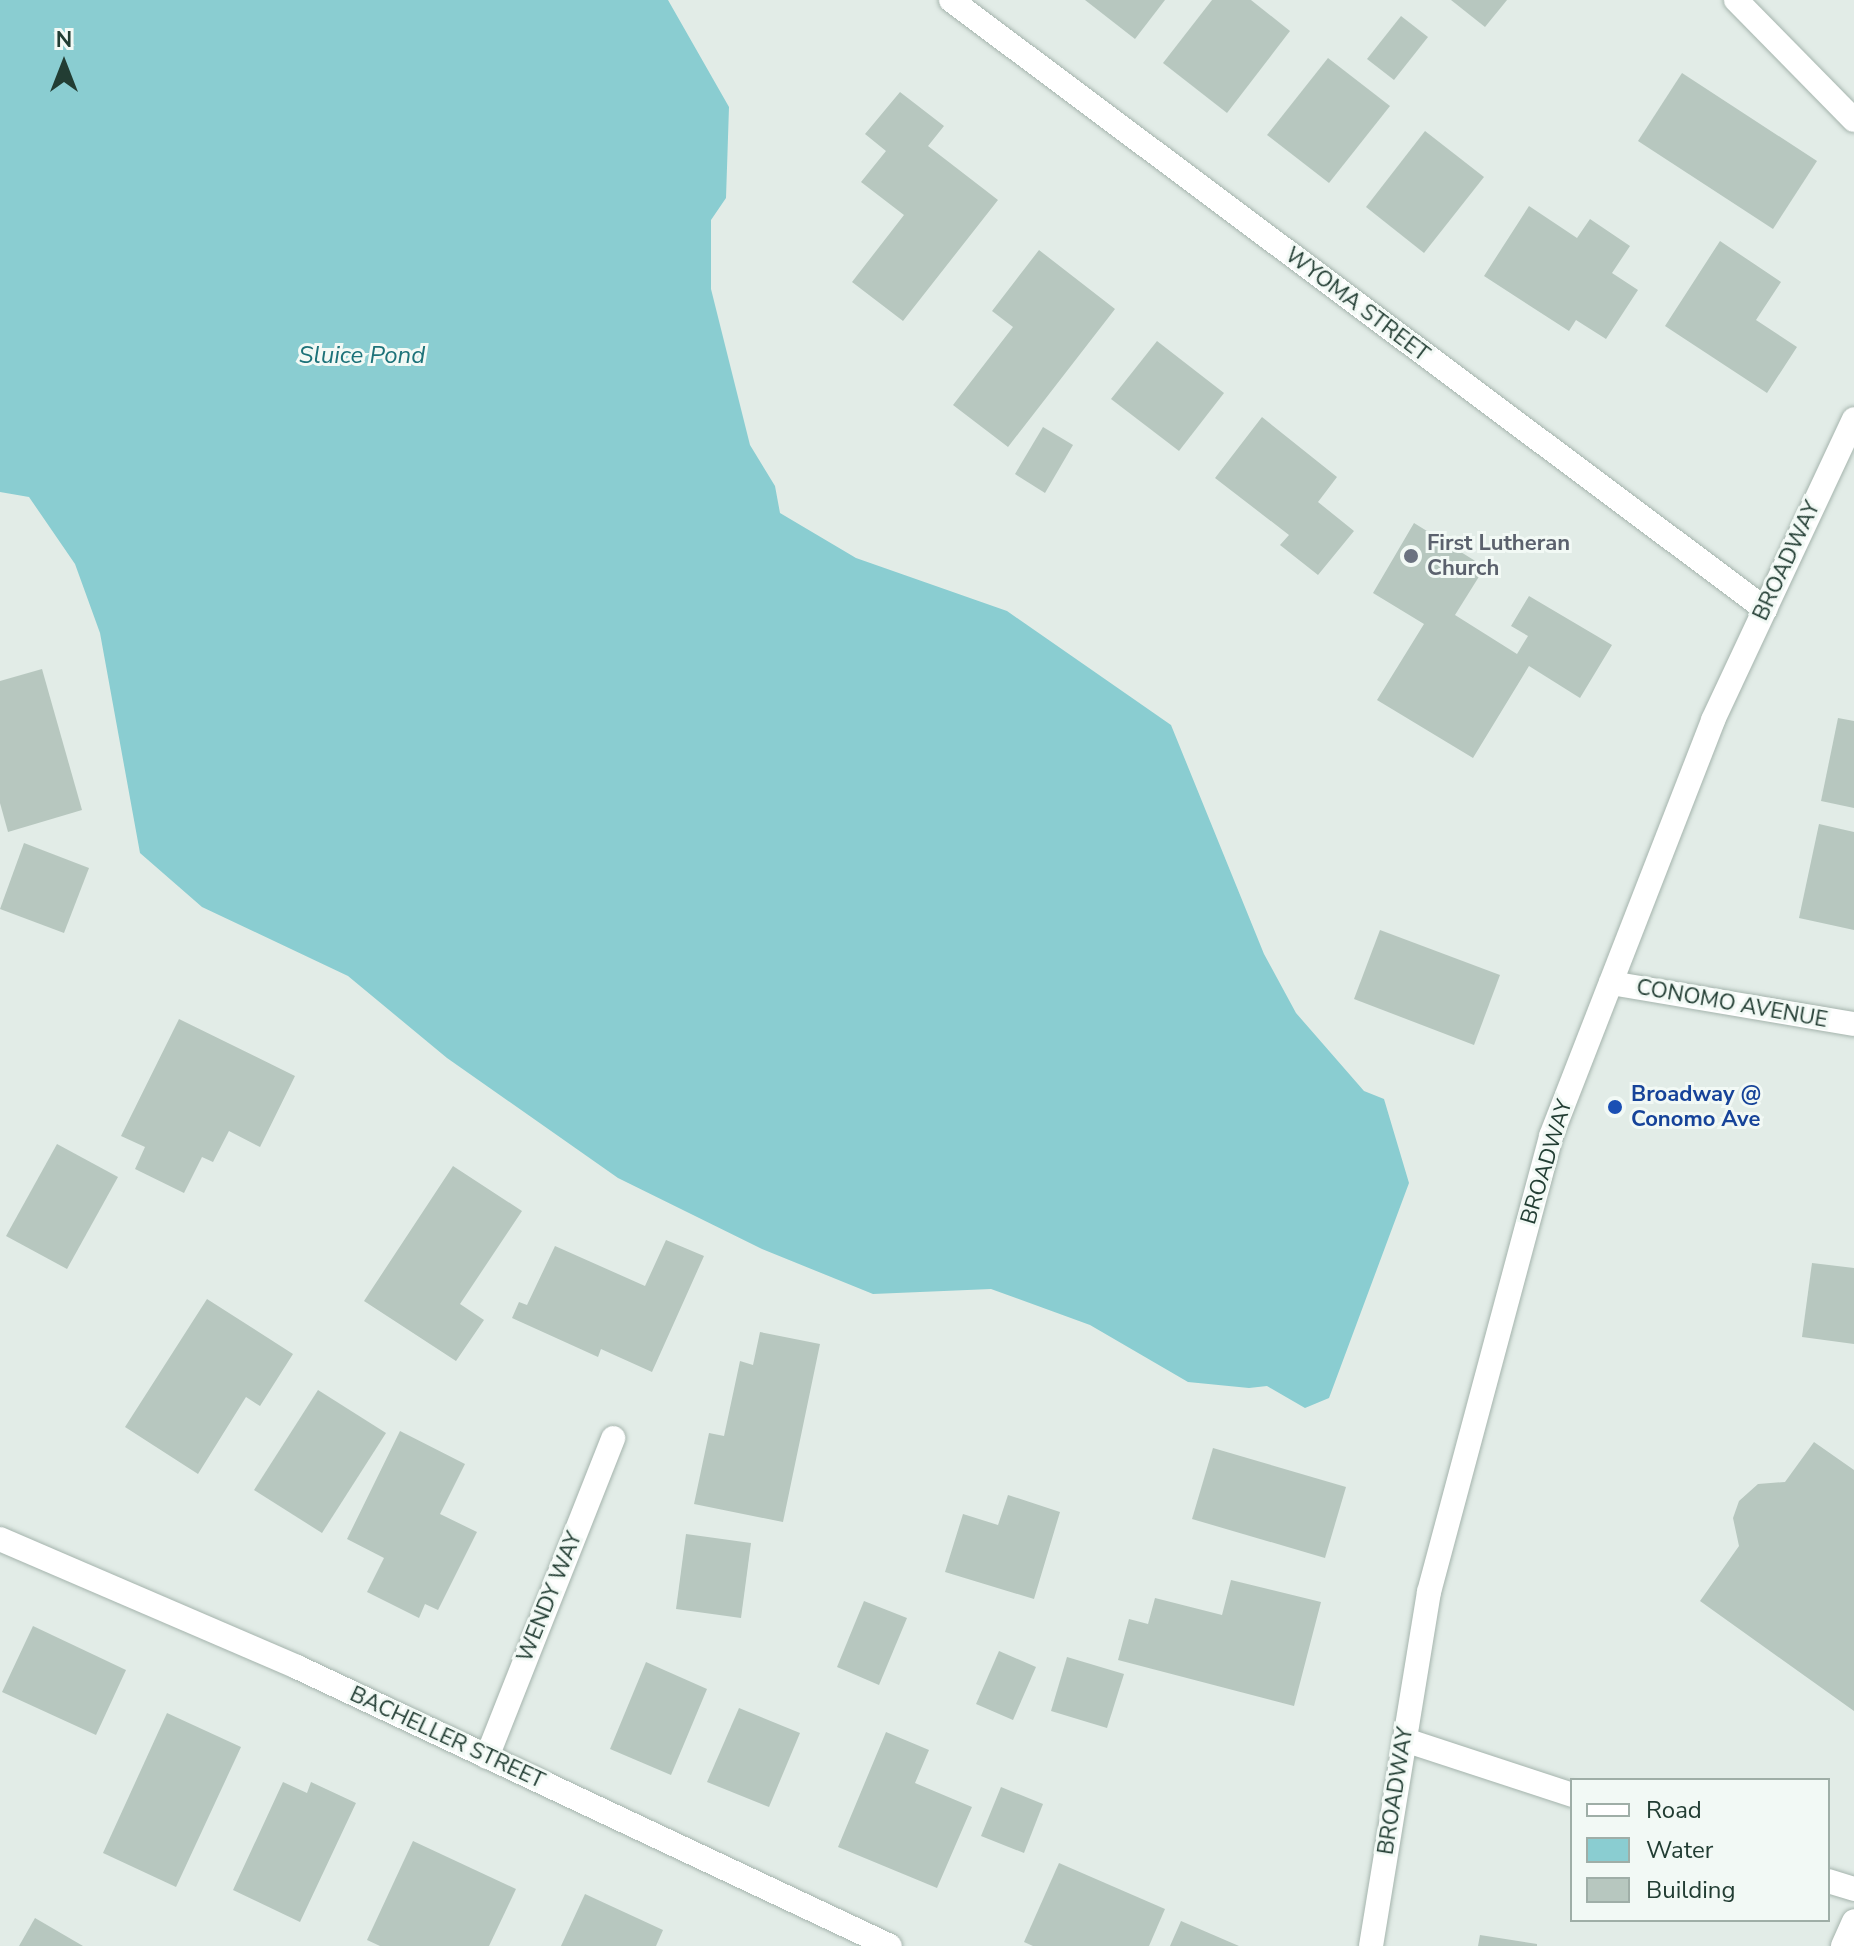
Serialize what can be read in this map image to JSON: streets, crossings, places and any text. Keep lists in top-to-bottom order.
{
  "streets": {
    "street": [
      "WYOMA STREET",
      "BROADWAY",
      "CONOMO AVENUE",
      "WENDY WAY",
      "BACHELLER STREET"
    ]
  },
  "crossings": [
    ["WYOMA STREET", "BROADWAY"],
    ["BROADWAY", "CONOMO AVENUE"],
    ["WENDY WAY", "BACHELLER STREET"]
  ],
  "water": ["Sluice Pond"],
  "places": ["First Lutheran Church", "Broadway @ Conomo Ave"],
  "legend": ["Road", "Water", "Building"],
  "north": "top"
}
